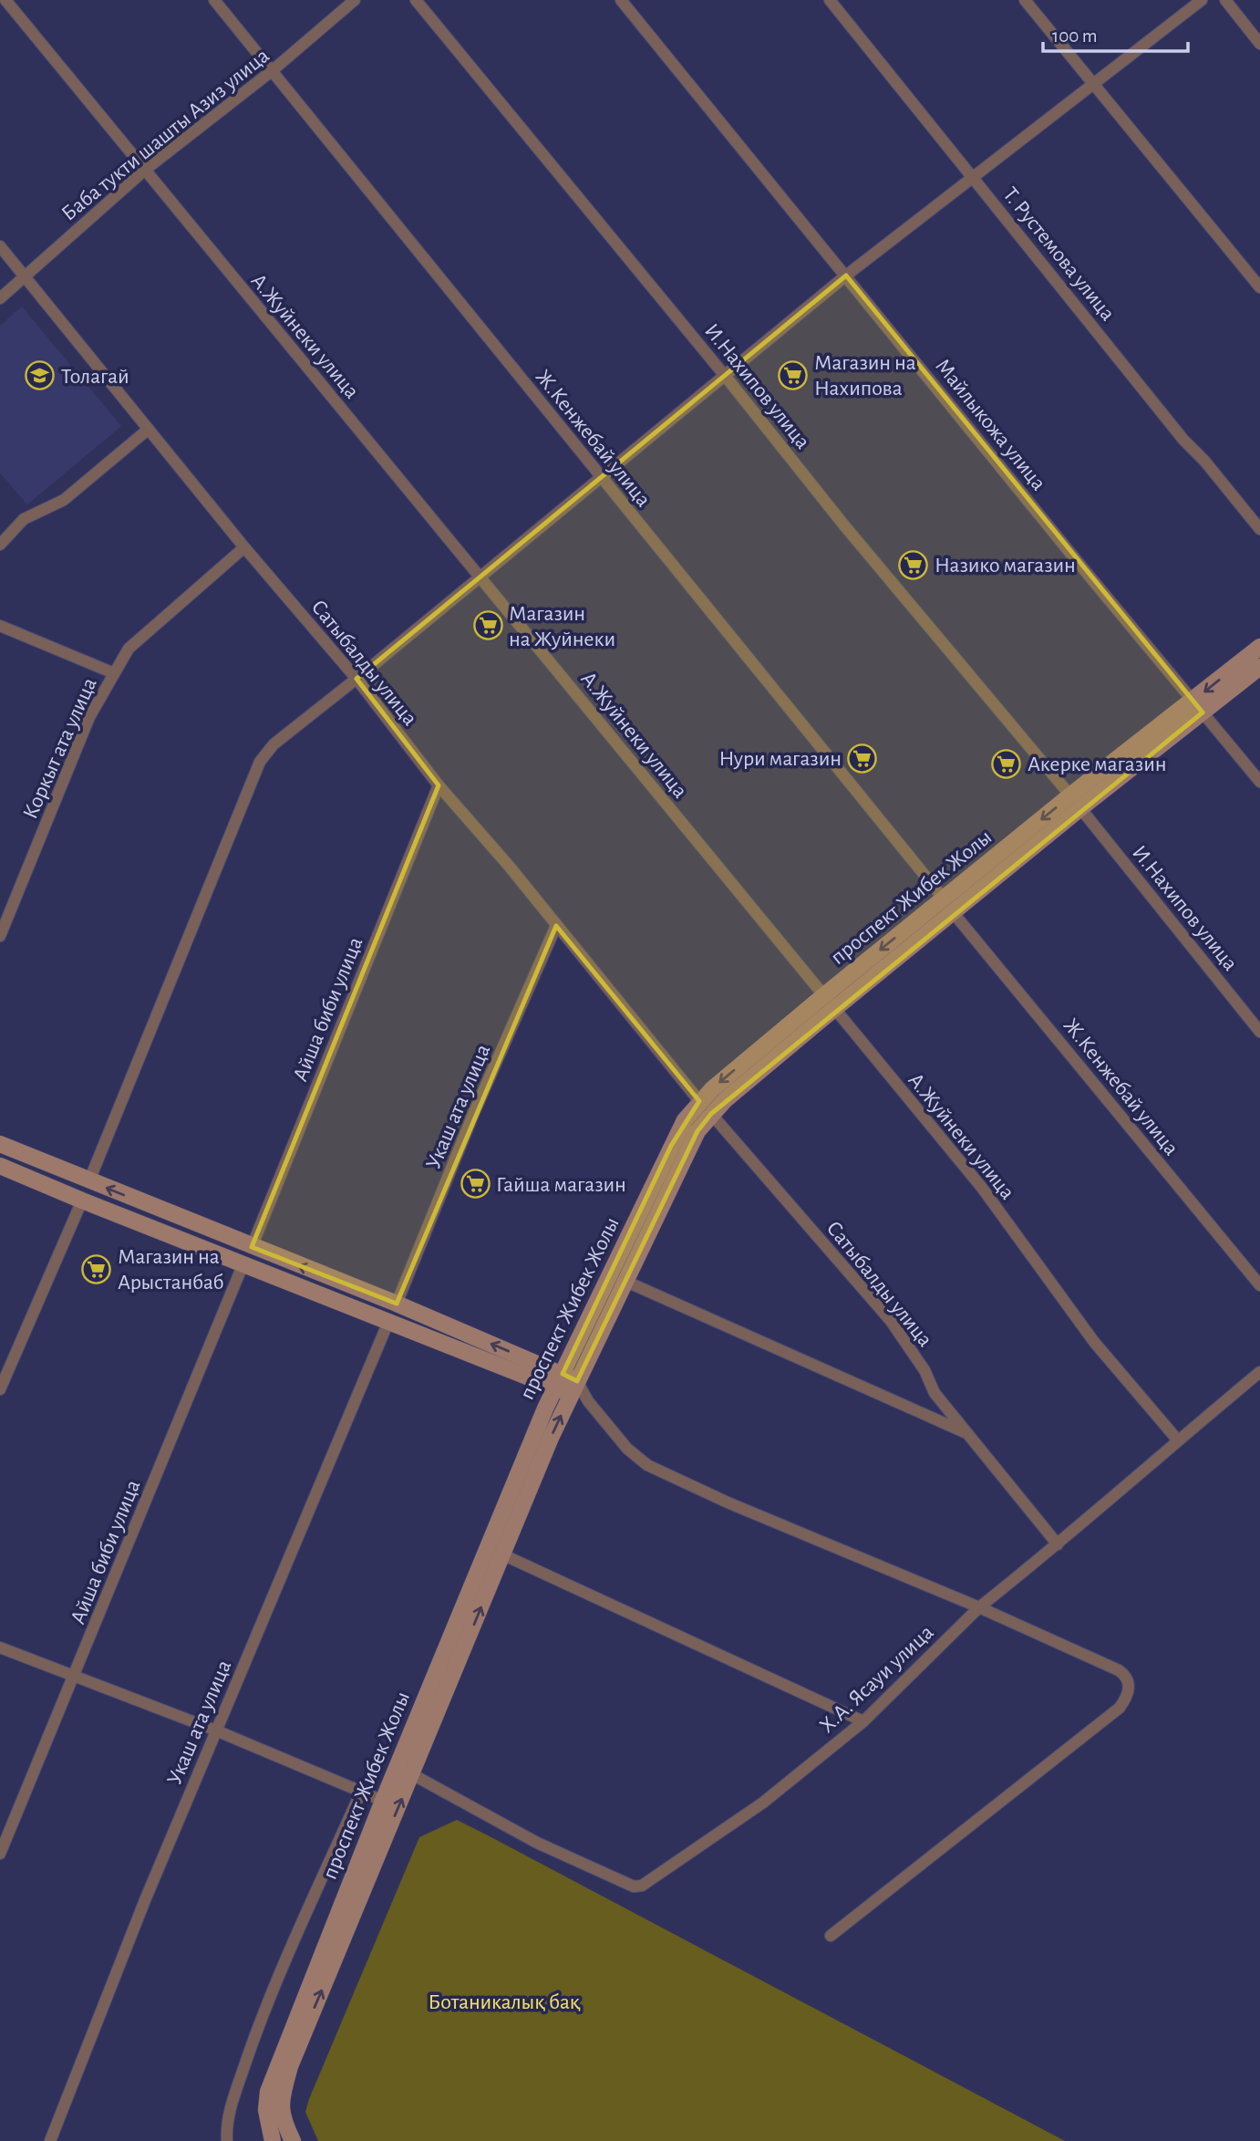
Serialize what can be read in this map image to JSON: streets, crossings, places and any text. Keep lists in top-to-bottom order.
{
  "streets": {
    "street": [
      "Баба тукти шашты Азиз улица",
      "Т. Рустемова улица",
      "А.Жуйнеки улица",
      "И.Нахипов улица",
      "Майлыкожа улица",
      "Ж.Кенжебай улица",
      "Сатыбалды улица",
      "Коркыт ата улица",
      "проспект Жибек Жолы",
      "Айша биби улица",
      "Укаш ата улица",
      "Х.А. Ясауи улица"
    ]
  },
  "crossings": [
    ["Баба тукти шашты Азиз улица", "А.Жуйнеки улица"],
    ["Баба тукти шашты Азиз улица", "Ж.Кенжебай улица"],
    ["Баба тукти шашты Азиз улица", "Сатыбалды улица"],
    ["А.Жуйнеки улица", "проспект Жибек Жолы"],
    ["И.Нахипов улица", "проспект Жибек Жолы"],
    ["Майлыкожа улица", "проспект Жибек Жолы"],
    ["Ж.Кенжебай улица", "проспект Жибек Жолы"],
    ["Сатыбалды улица", "Коркыт ата улица"],
    ["Сатыбалды улица", "проспект Жибек Жолы"],
    ["Сатыбалды улица", "Айша биби улица"],
    ["Сатыбалды улица", "Укаш ата улица"],
    ["проспект Жибек Жолы", "Х.А. Ясауи улица"]
  ],
  "parks": ["Ботаникалық бақ"],
  "places": {
    "supermarket": [
      "Магазин на Нахипова",
      "Назико магазин",
      "Магазин на Жуйнеки",
      "Нури магазин",
      "Акерке магазин",
      "Гайша магазин",
      "Магазин на Арыстанбаб"
    ],
    "school or university": ["Толагай"]
  },
  "scale_bar": "100 m"
}
